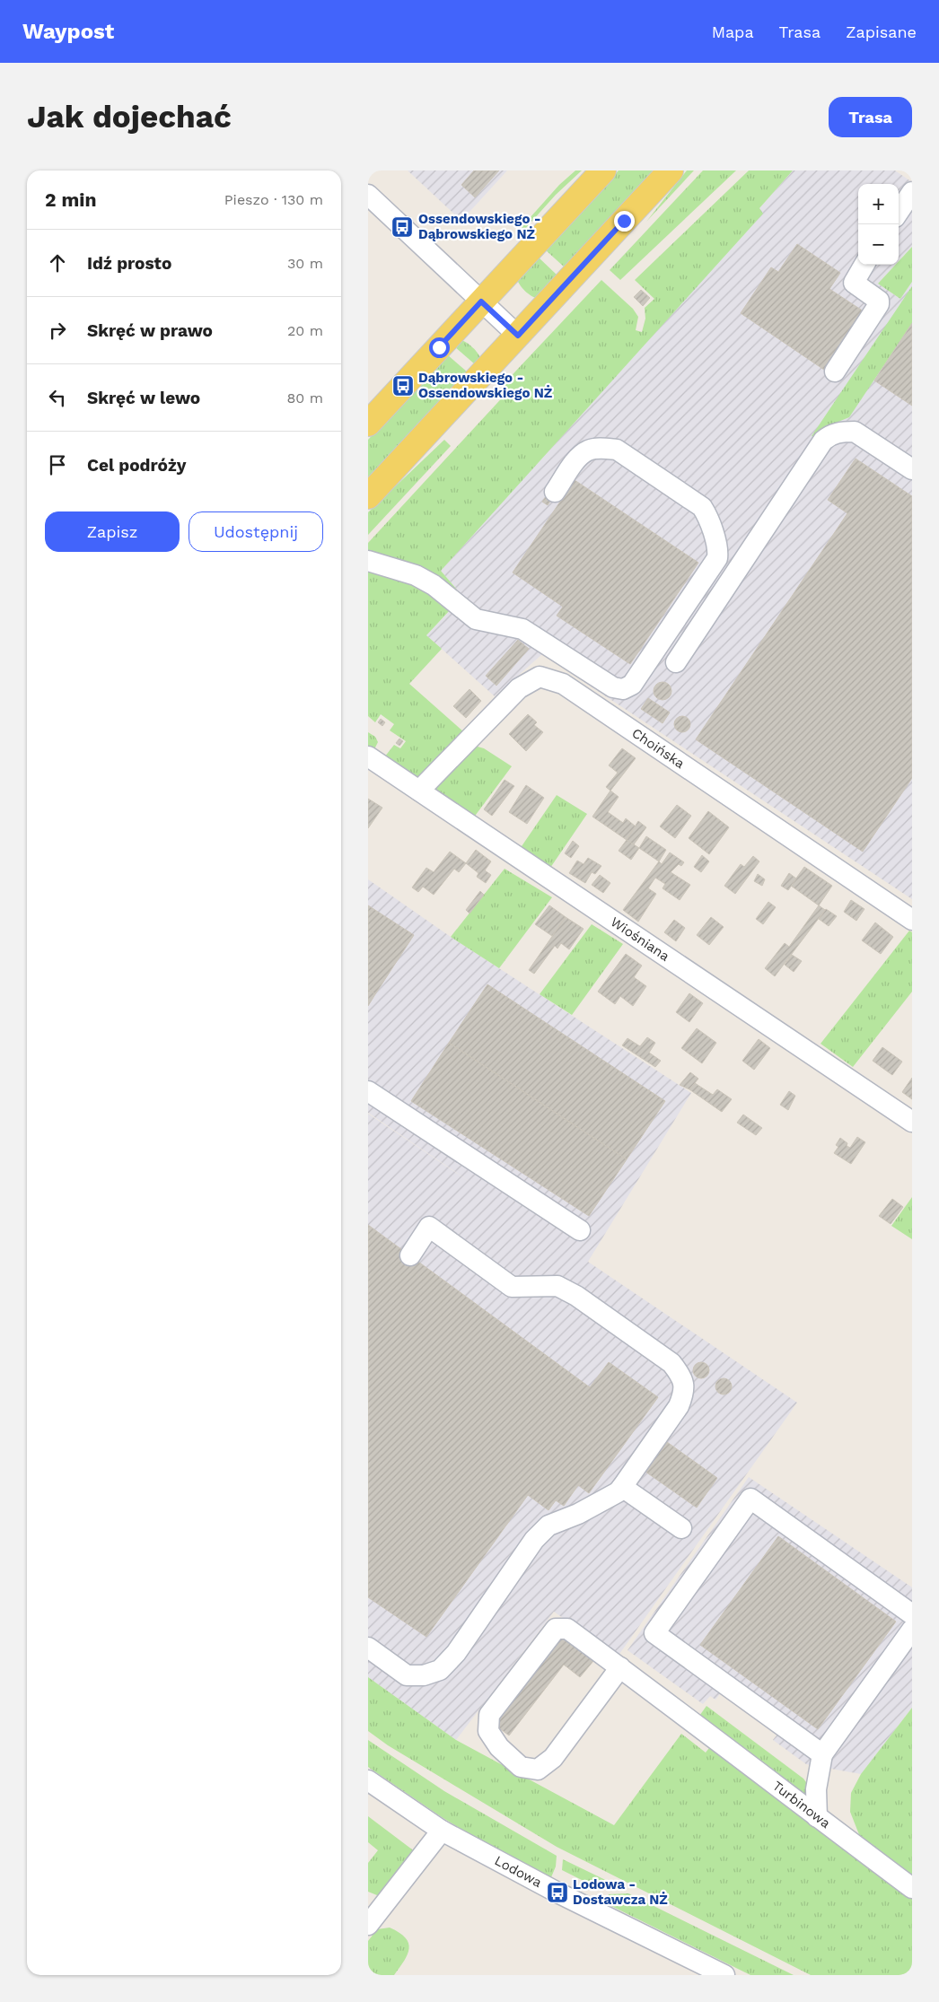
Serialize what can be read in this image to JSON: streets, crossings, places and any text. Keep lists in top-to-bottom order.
{
  "streets": {
    "street": [
      "Choińska",
      "Wiośniana",
      "Turbinowa",
      "Lodowa"
    ]
  },
  "crossings": [
    ["Choińska", "Wiośniana"]
  ],
  "places": {
    "bus stop": ["Ossendowskiego - Dąbrowskiego NŻ", "Dąbrowskiego - Ossendowskiego NŻ", "Lodowa - Dostawcza NŻ"]
  },
  "page": {
    "header": "Waypost",
    "nav": ["Mapa", "Trasa", "Zapisane"],
    "buttons": [
      "Trasa",
      ["Zapisz", "Udostępnij"]
    ],
    "title": "Jak dojechać",
    "heading": ["2 min", "Pieszo · 130 m"],
    "map_buttons": ["+", "−"],
    "list": [
      ["Idź prosto", "30 m"],
      ["Skręć w prawo", "20 m"],
      ["Skręć w lewo", "80 m"],
      "Cel podróży"
    ]
  }
}
